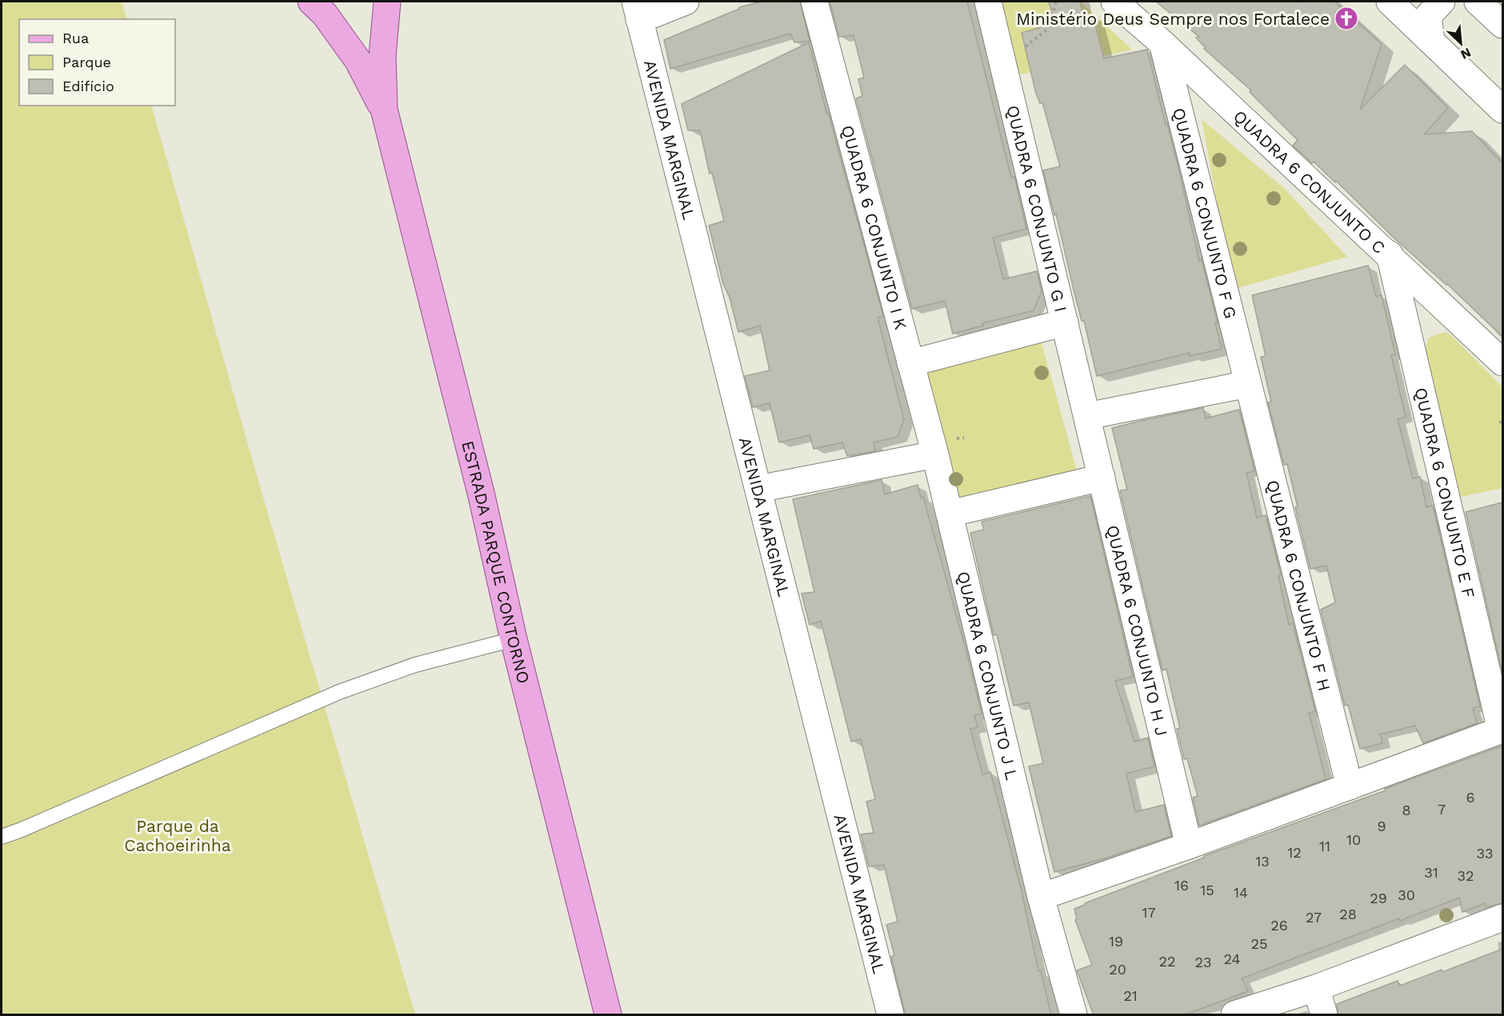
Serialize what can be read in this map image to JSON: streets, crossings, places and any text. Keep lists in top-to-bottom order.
{
  "streets": {
    "main road": ["ESTRADA PARQUE CONTORNO"],
    "street": [
      "AVENIDA MARGINAL",
      "QUADRA 6 CONJUNTO C",
      "QUADRA 6 CONJUNTO G I",
      "QUADRA 6 CONJUNTO F G",
      "QUADRA 6 CONJUNTO I K",
      "QUADRA 6 CONJUNTO E F",
      "QUADRA 6 CONJUNTO F H",
      "QUADRA 6 CONJUNTO H J",
      "QUADRA 6 CONJUNTO J L"
    ]
  },
  "crossings": [
    ["QUADRA 6 CONJUNTO C", "QUADRA 6 CONJUNTO F G"],
    ["QUADRA 6 CONJUNTO C", "QUADRA 6 CONJUNTO E F"],
    ["QUADRA 6 CONJUNTO G I", "QUADRA 6 CONJUNTO H J"],
    ["QUADRA 6 CONJUNTO F G", "QUADRA 6 CONJUNTO F H"],
    ["QUADRA 6 CONJUNTO I K", "QUADRA 6 CONJUNTO J L"]
  ],
  "parks": ["Parque da Cachoeirinha"],
  "places": {
    "church": ["Ministério Deus Sempre nos Fortalece"]
  },
  "house_numbers": [
    "6",
    "7",
    "8",
    "9",
    "10",
    "11",
    "12",
    "33",
    "13",
    "31",
    "32",
    "16",
    "15",
    "14",
    "30",
    "29",
    "17",
    "28",
    "27",
    "26",
    "19",
    "25",
    "24",
    "22",
    "23",
    "20",
    "21"
  ],
  "legend": ["Rua", "Parque", "Edifício"],
  "north": "bottom right"
}
